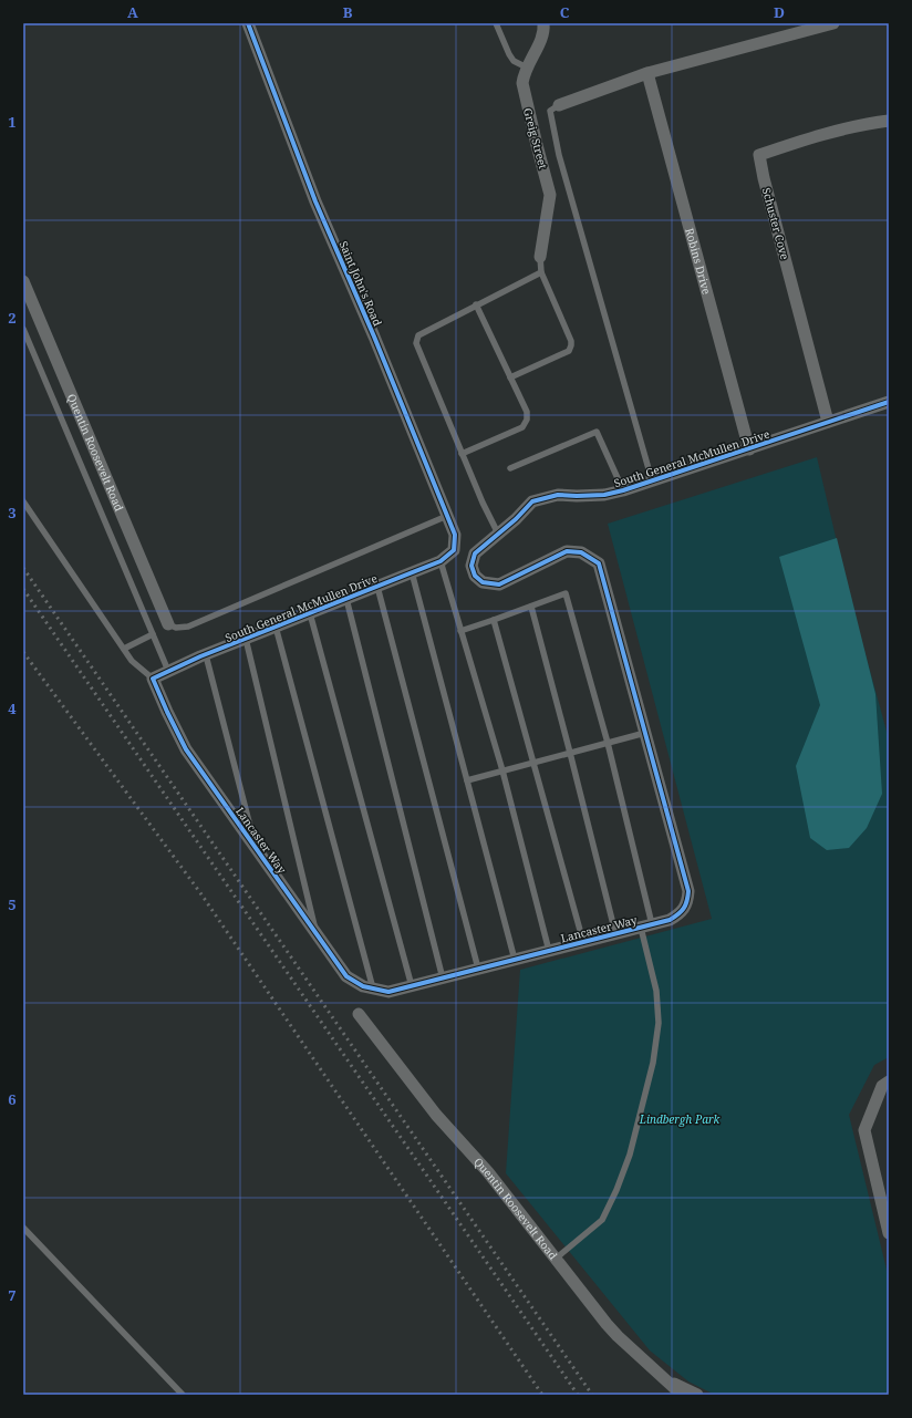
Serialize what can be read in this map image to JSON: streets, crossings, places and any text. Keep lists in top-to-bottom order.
{
  "streets": {
    "street": [
      "Greig Street",
      "Schuster Cove",
      "Robins Drive",
      "Saint John's Road",
      "Quentin Roosevelt Road",
      "South General McMullen Drive",
      "Lancaster Way"
    ]
  },
  "crossings": [
    ["Schuster Cove", "South General McMullen Drive"],
    ["Robins Drive", "South General McMullen Drive"],
    ["Saint John's Road", "South General McMullen Drive"],
    ["South General McMullen Drive", "Lancaster Way"]
  ],
  "parks": ["Lindbergh Park"],
  "grid": {
    "columns": [
      "A",
      "B",
      "C",
      "D"
    ],
    "rows": [
      "1",
      "2",
      "3",
      "4",
      "5",
      "6",
      "7"
    ]
  }
}
